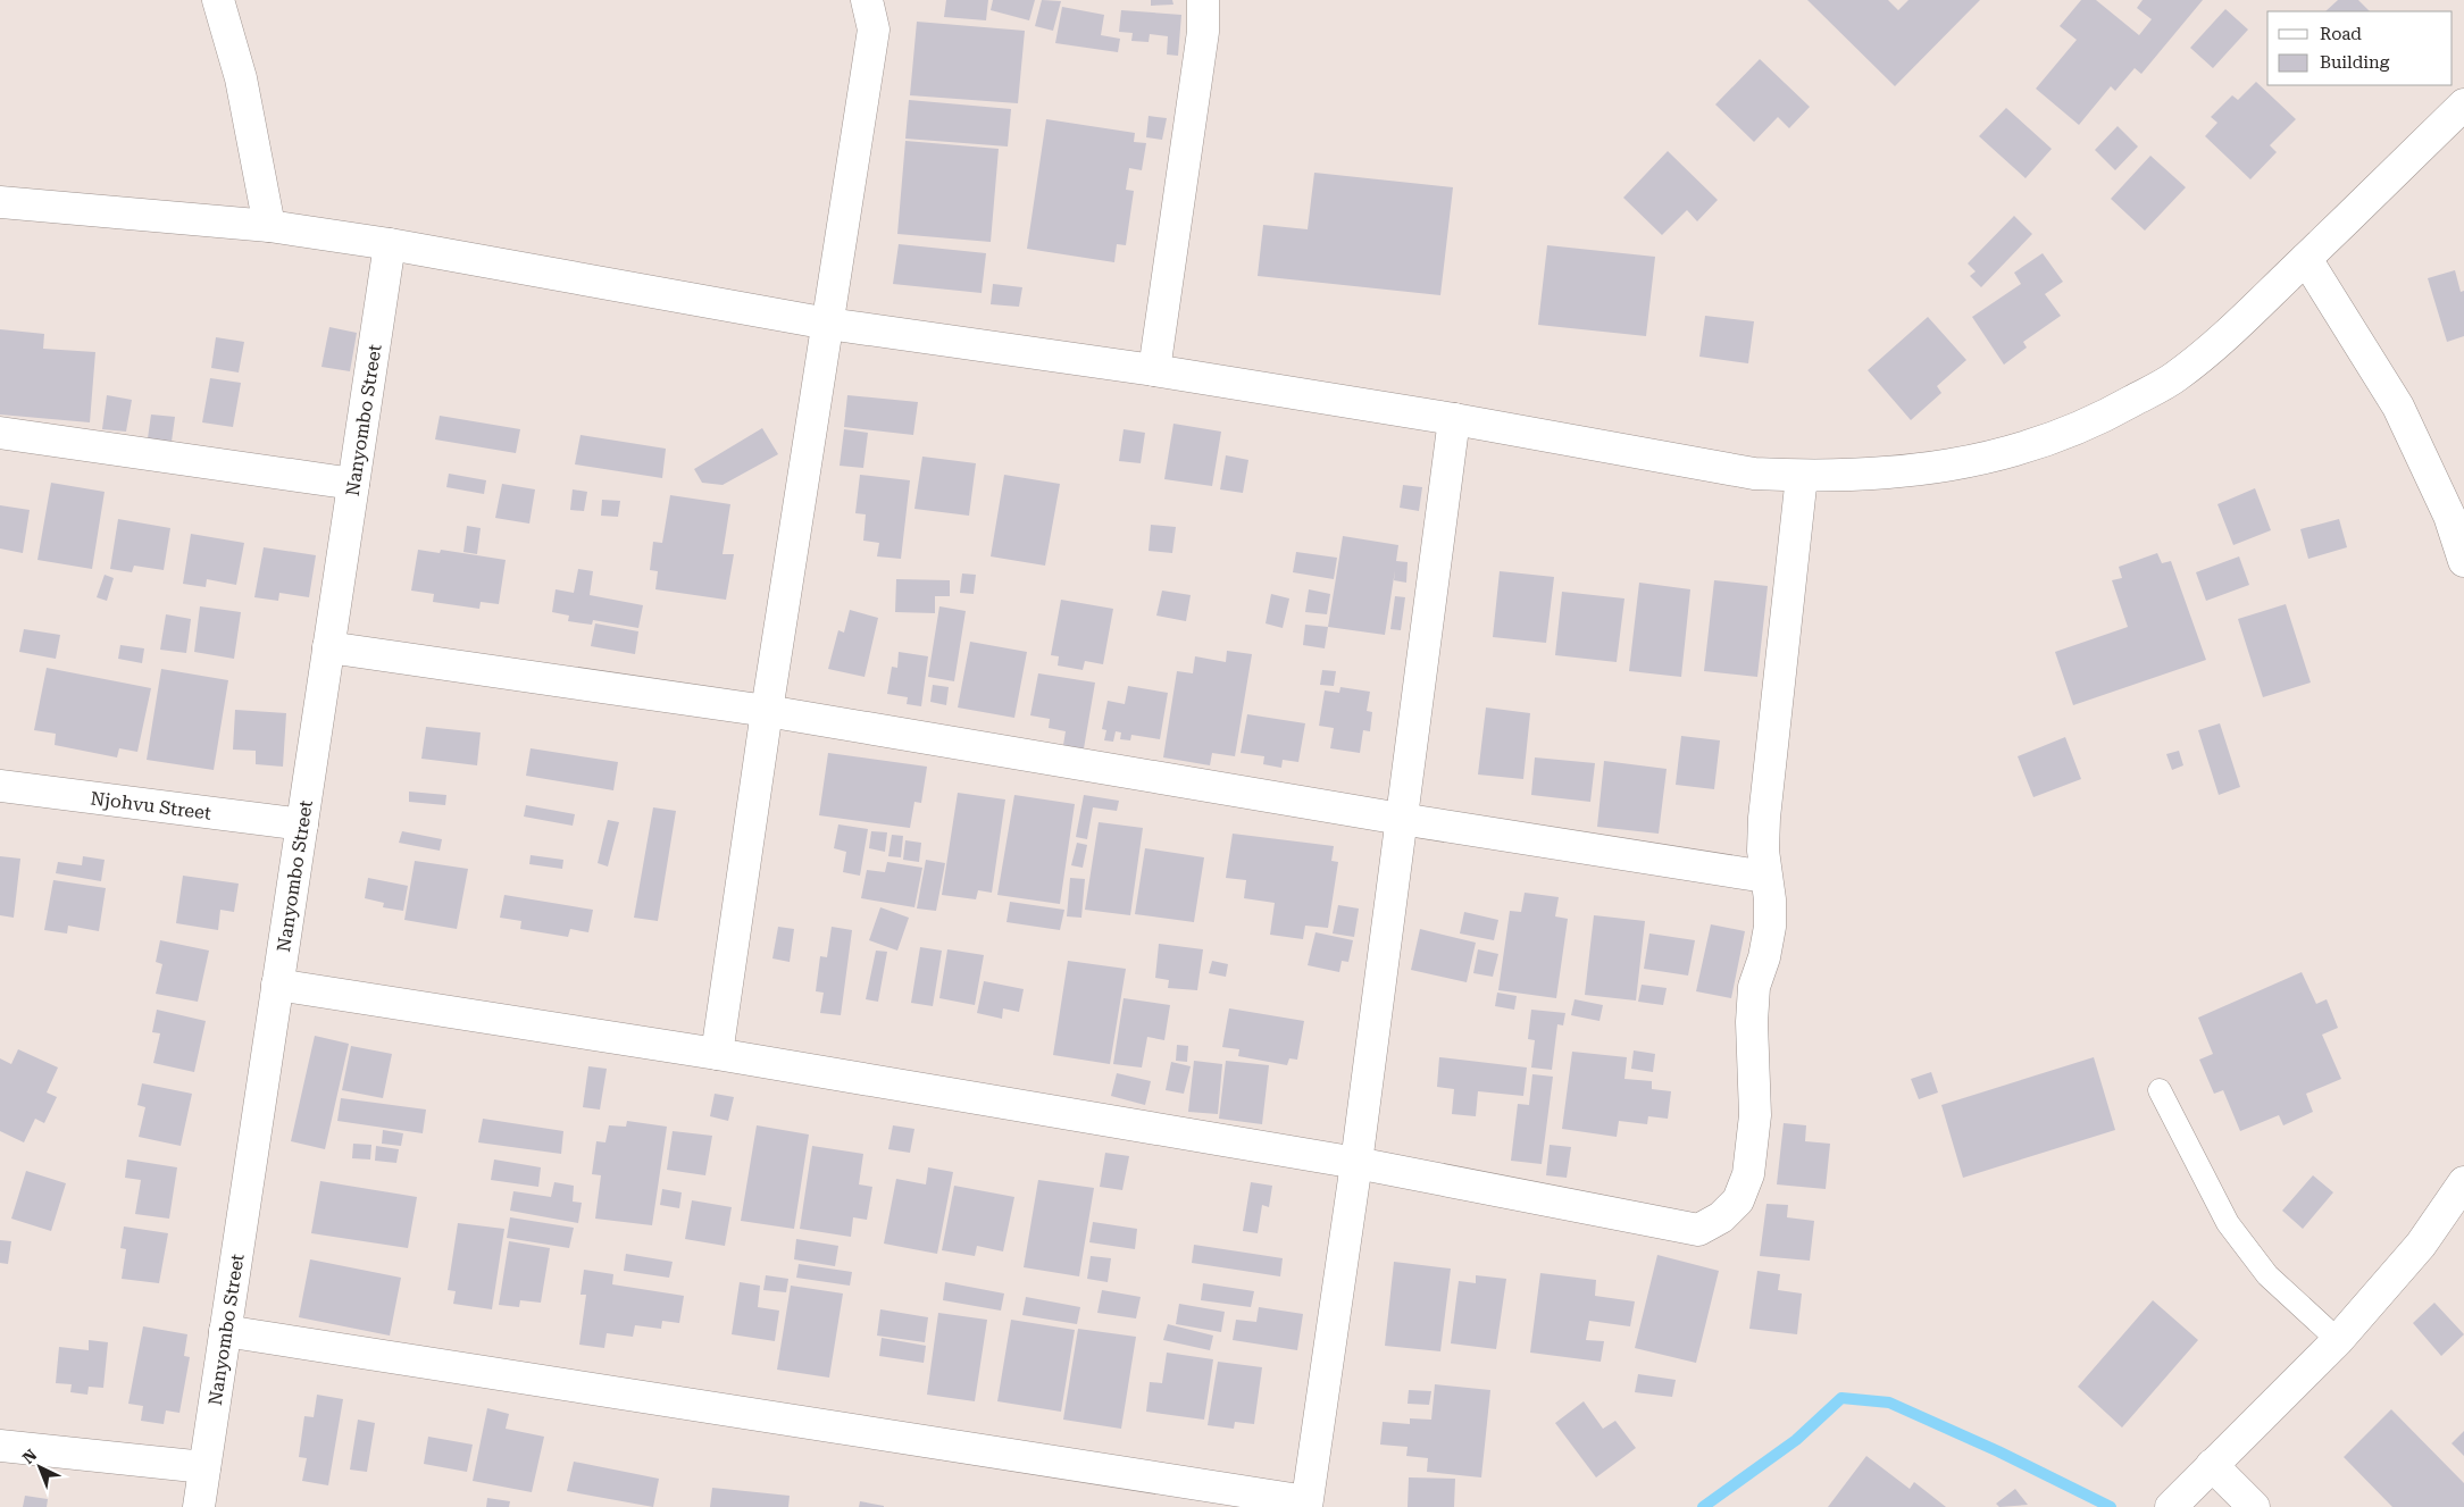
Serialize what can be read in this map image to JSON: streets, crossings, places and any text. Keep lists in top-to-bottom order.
{
  "streets": {
    "street": ["Nanyombo Street", "Njohvu Street"]
  },
  "crossings": [
    ["Nanyombo Street", "Njohvu Street"]
  ],
  "legend": ["Road", "Building"],
  "north": "top left"
}
